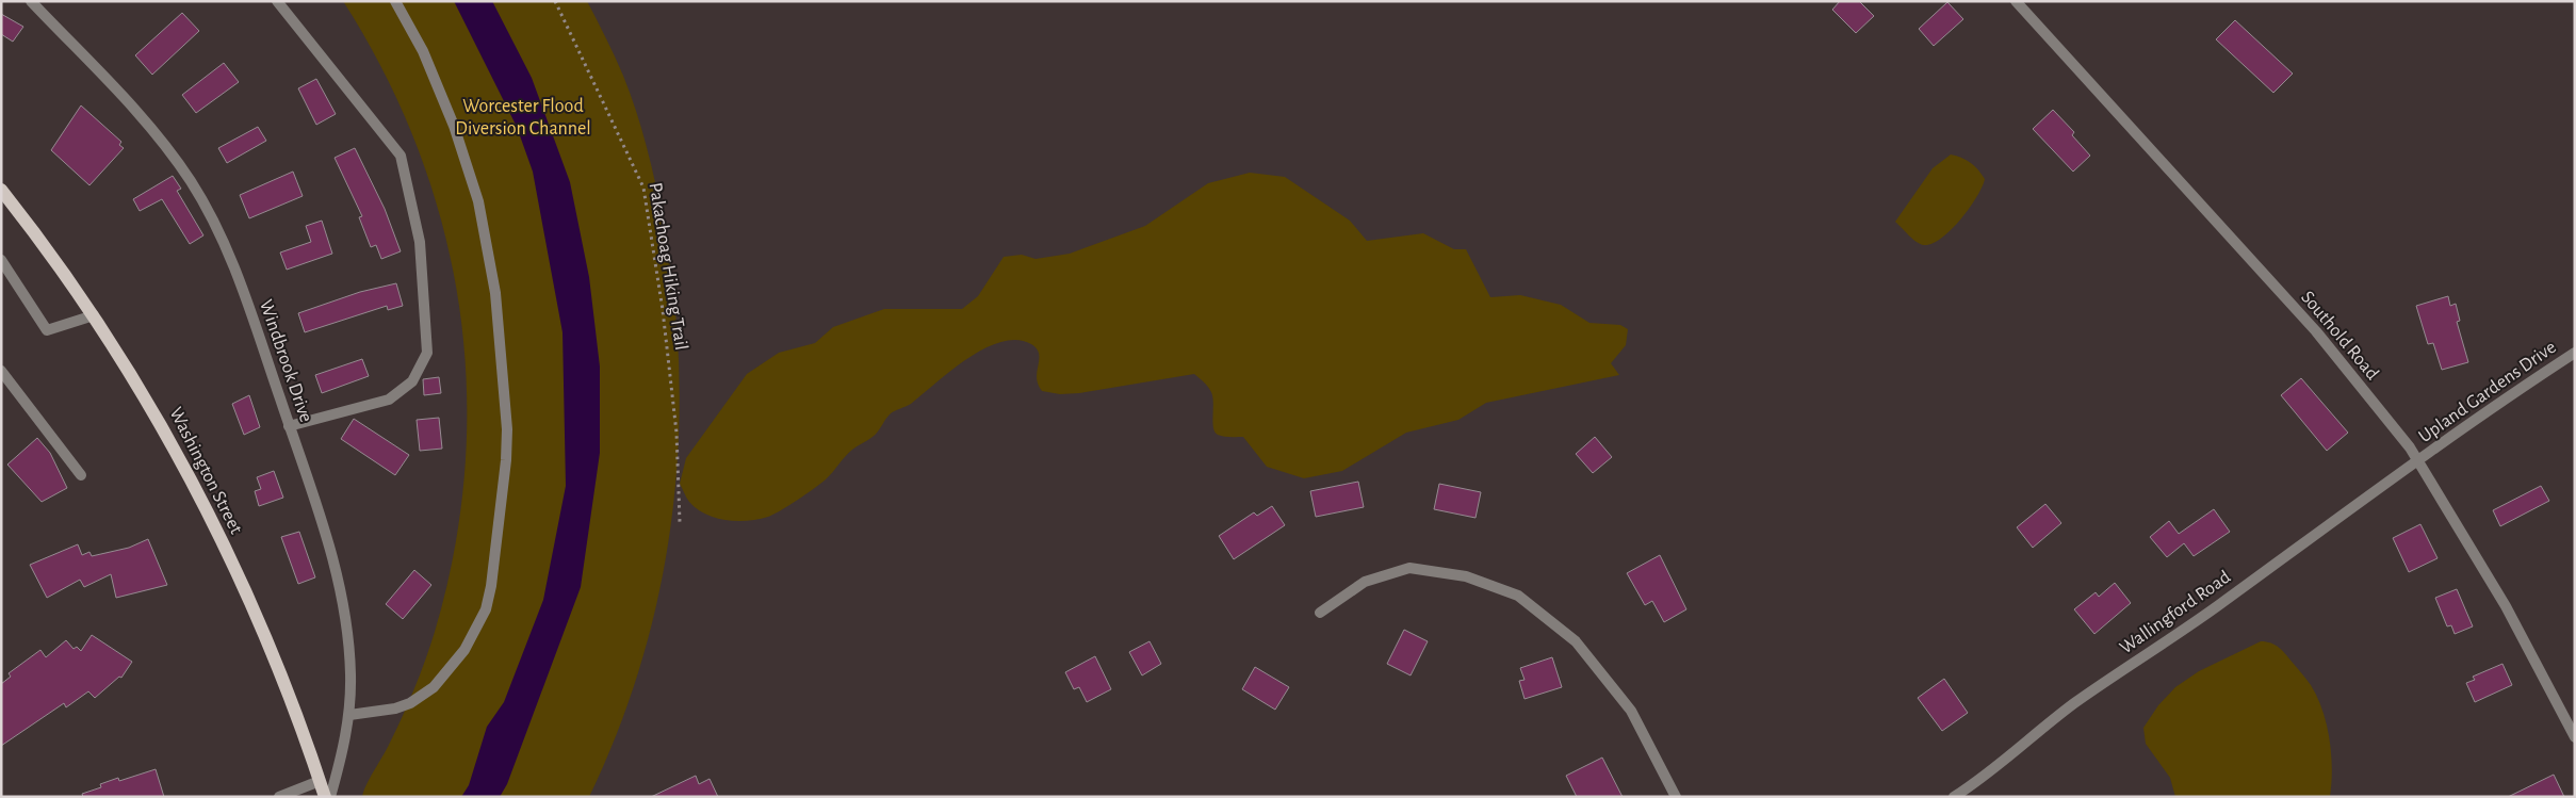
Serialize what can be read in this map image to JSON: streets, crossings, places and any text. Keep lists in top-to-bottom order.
{
  "streets": {
    "main road": ["Washington Street"],
    "street": [
      "Southold Road",
      "Windbrook Drive",
      "Upland Gardens Drive",
      "Wallingford Road"
    ],
    "path": ["Pakachoag Hiking Trail"]
  },
  "crossings": [
    ["Southold Road", "Upland Gardens Drive"],
    ["Southold Road", "Wallingford Road"],
    ["Upland Gardens Drive", "Wallingford Road"]
  ],
  "parks": ["Worcester Flood Diversion Channel"]
}
